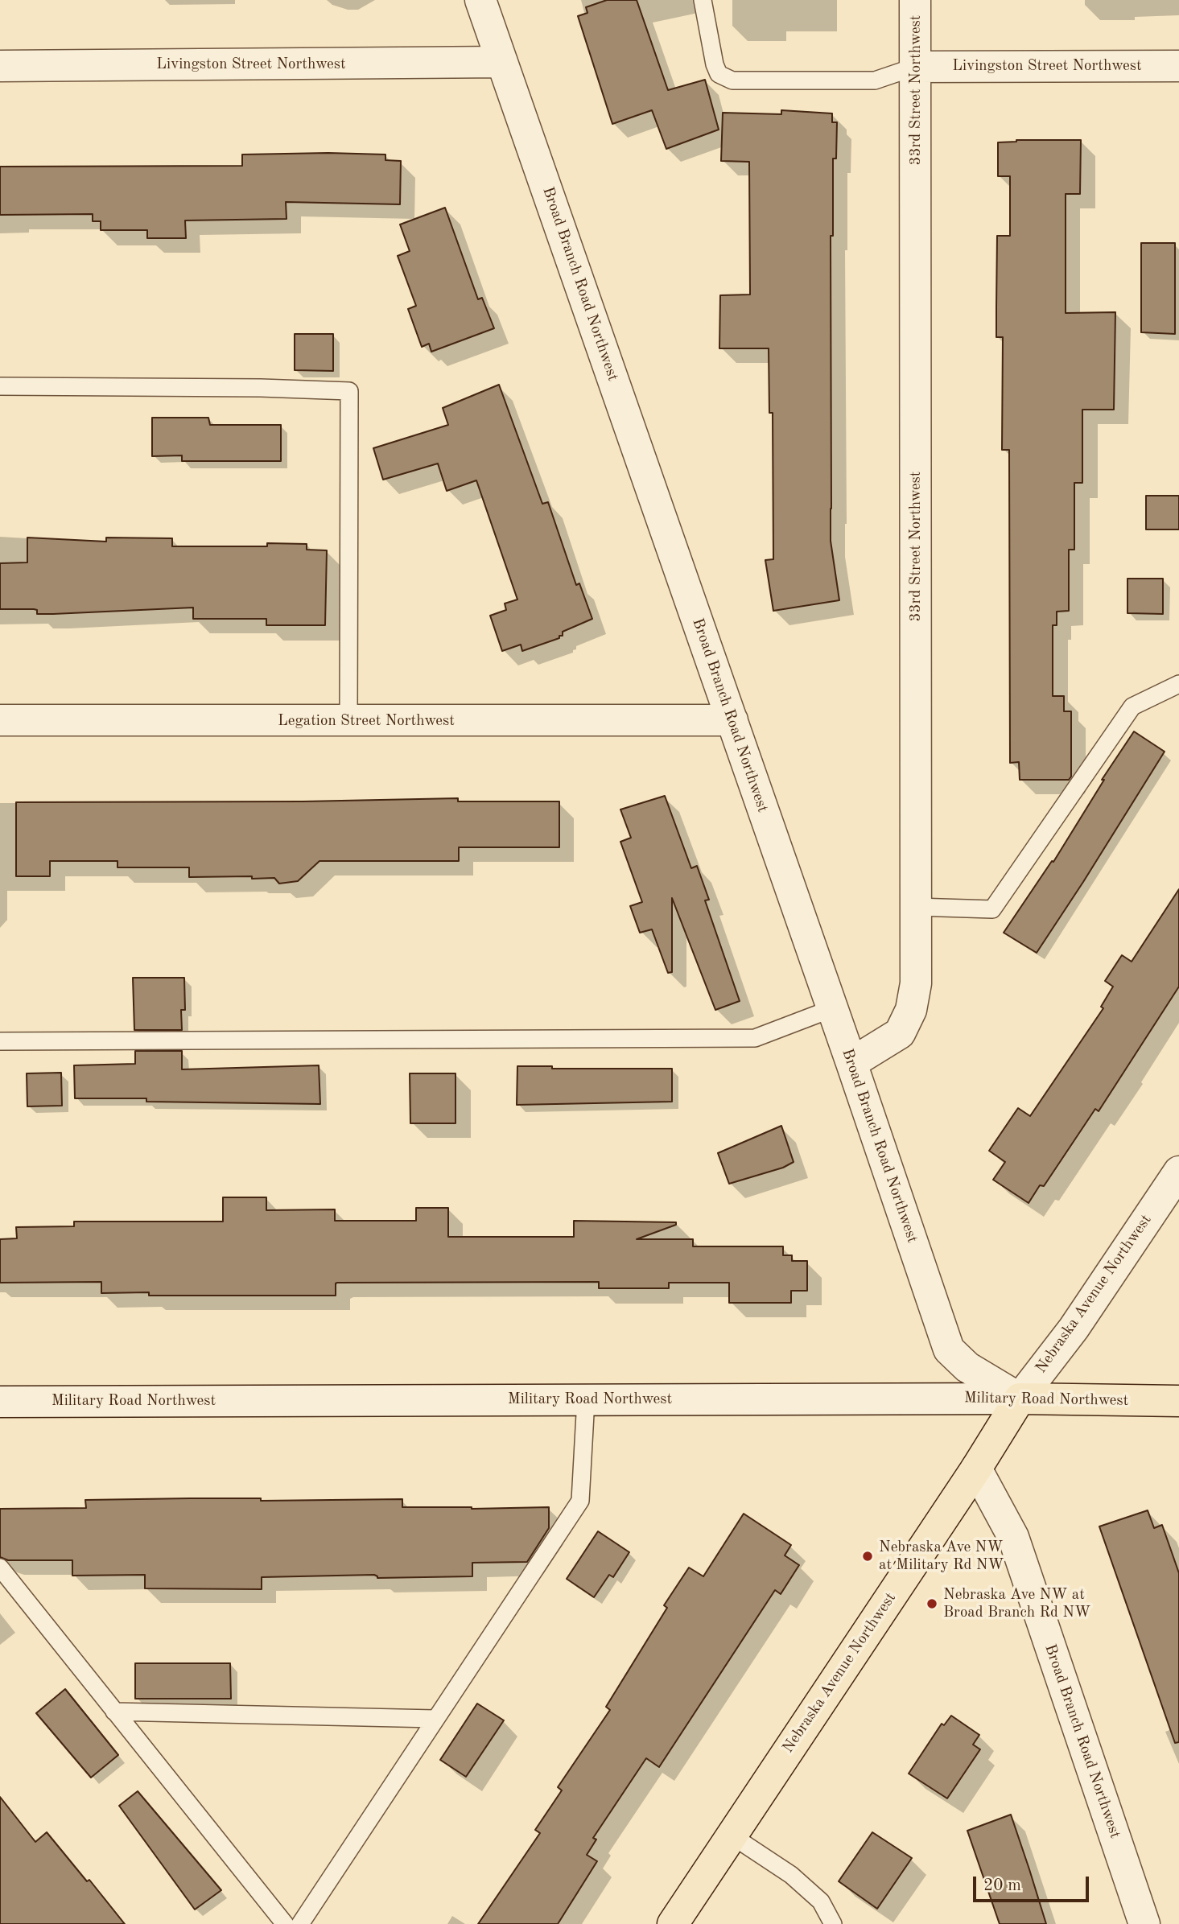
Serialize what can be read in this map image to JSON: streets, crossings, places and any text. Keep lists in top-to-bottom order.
{
  "streets": {
    "main road": ["Nebraska Avenue Northwest", "Military Road Northwest"],
    "street": [
      "Livingston Street Northwest",
      "33rd Street Northwest",
      "Broad Branch Road Northwest",
      "Legation Street Northwest"
    ]
  },
  "crossings": [
    ["Livingston Street Northwest", "33rd Street Northwest"],
    ["Livingston Street Northwest", "Broad Branch Road Northwest"],
    ["33rd Street Northwest", "Broad Branch Road Northwest"],
    ["Broad Branch Road Northwest", "Legation Street Northwest"],
    ["Broad Branch Road Northwest", "Nebraska Avenue Northwest"],
    ["Broad Branch Road Northwest", "Military Road Northwest"],
    ["Nebraska Avenue Northwest", "Military Road Northwest"]
  ],
  "places": ["Nebraska Ave NW at Military Rd NW", "Nebraska Ave NW at Broad Branch Rd NW"],
  "scale_bar": "20 m"
}
